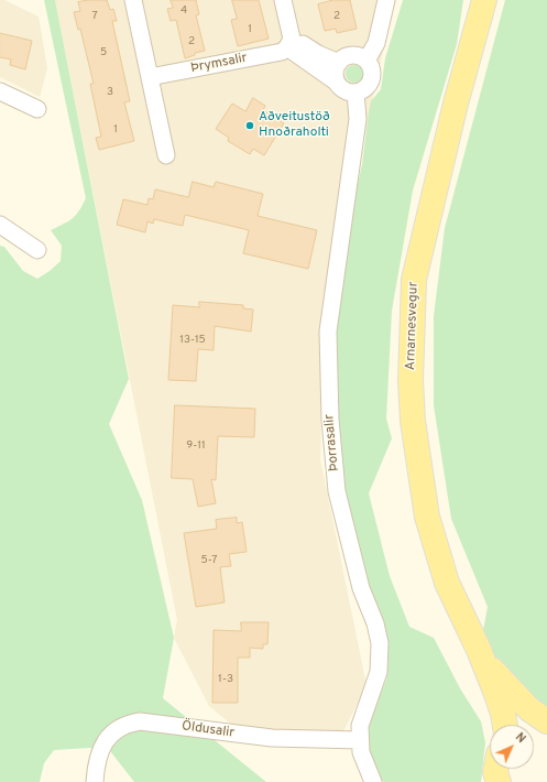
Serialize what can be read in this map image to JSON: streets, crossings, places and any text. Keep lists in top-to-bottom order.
{
  "streets": {
    "main road": ["Arnarnesvegur"],
    "street": ["Þrymsalir", "Þorrasalir", "Öldusalir"]
  },
  "crossings": [
    ["Þorrasalir", "Öldusalir"]
  ],
  "places": ["Aðveitustöð Hnoðraholti"],
  "house_numbers": [
    "4",
    "7",
    "2",
    "1",
    "2",
    "5",
    "3",
    "1",
    "13-15",
    "9-11",
    "5-7",
    "1-3"
  ],
  "north": "top right"
}
